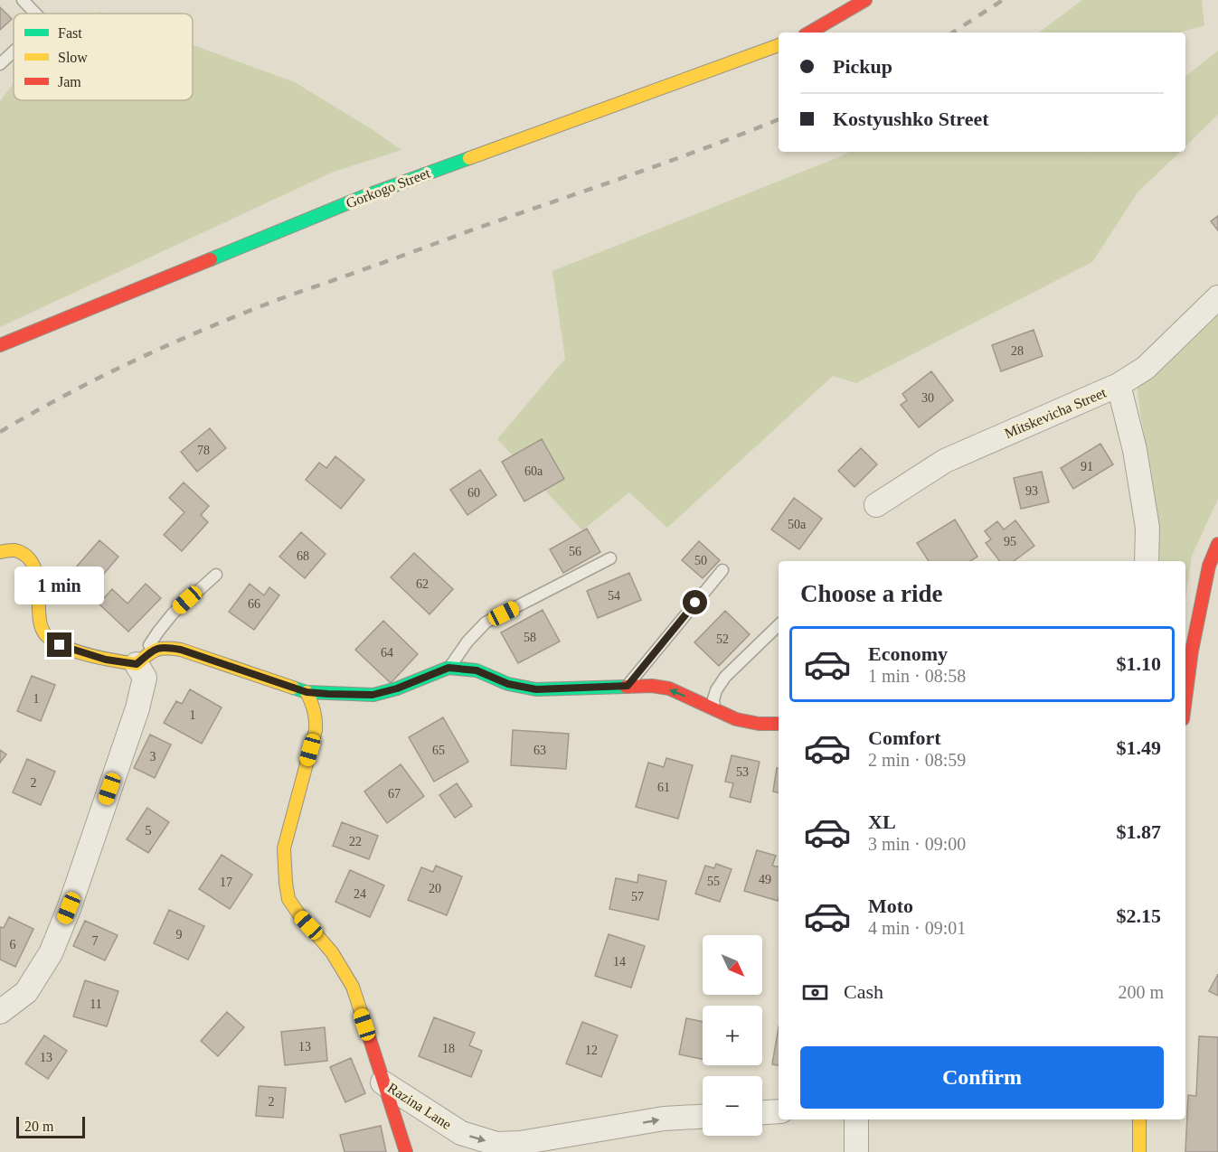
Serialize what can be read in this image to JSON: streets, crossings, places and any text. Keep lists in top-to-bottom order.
{
  "streets": {
    "street": ["Gorkogo Street", "Mitskevicha Street", "Razina Lane"]
  },
  "one_way": ["Razina Lane"],
  "house_numbers": [
    "28",
    "30",
    "78",
    "91",
    "60а",
    "93",
    "60",
    "50а",
    "95",
    "56",
    "68",
    "50",
    "62",
    "54",
    "66",
    "58",
    "52",
    "64",
    "1",
    "1",
    "65",
    "63",
    "3",
    "53",
    "2",
    "61",
    "67",
    "5",
    "22",
    "49",
    "55",
    "17",
    "20",
    "24",
    "57",
    "9",
    "7",
    "6",
    "14",
    "11",
    "13",
    "18",
    "12",
    "13",
    "2"
  ],
  "legend": ["Fast", "Slow", "Jam"],
  "scale_bar": "20 m",
  "north": "bottom right",
  "page": {
    "banner": ["Pickup", "Kostyushko Street"],
    "heading": "Choose a ride",
    "bubble": "1 min",
    "list": [
      {
        "name": "Economy",
        "note": "1 min · 08:58",
        "value": "$1.10"
      },
      {
        "name": "Comfort",
        "note": "2 min · 08:59",
        "value": "$1.49"
      },
      {
        "name": "XL",
        "note": "3 min · 09:00",
        "value": "$1.87"
      },
      {
        "name": "Moto",
        "note": "4 min · 09:01",
        "value": "$2.15"
      }
    ],
    "map_buttons": ["+", "−"],
    "pay": ["Cash", "200 m"],
    "buttons": "Confirm",
    "scale": "20 m"
  }
}
